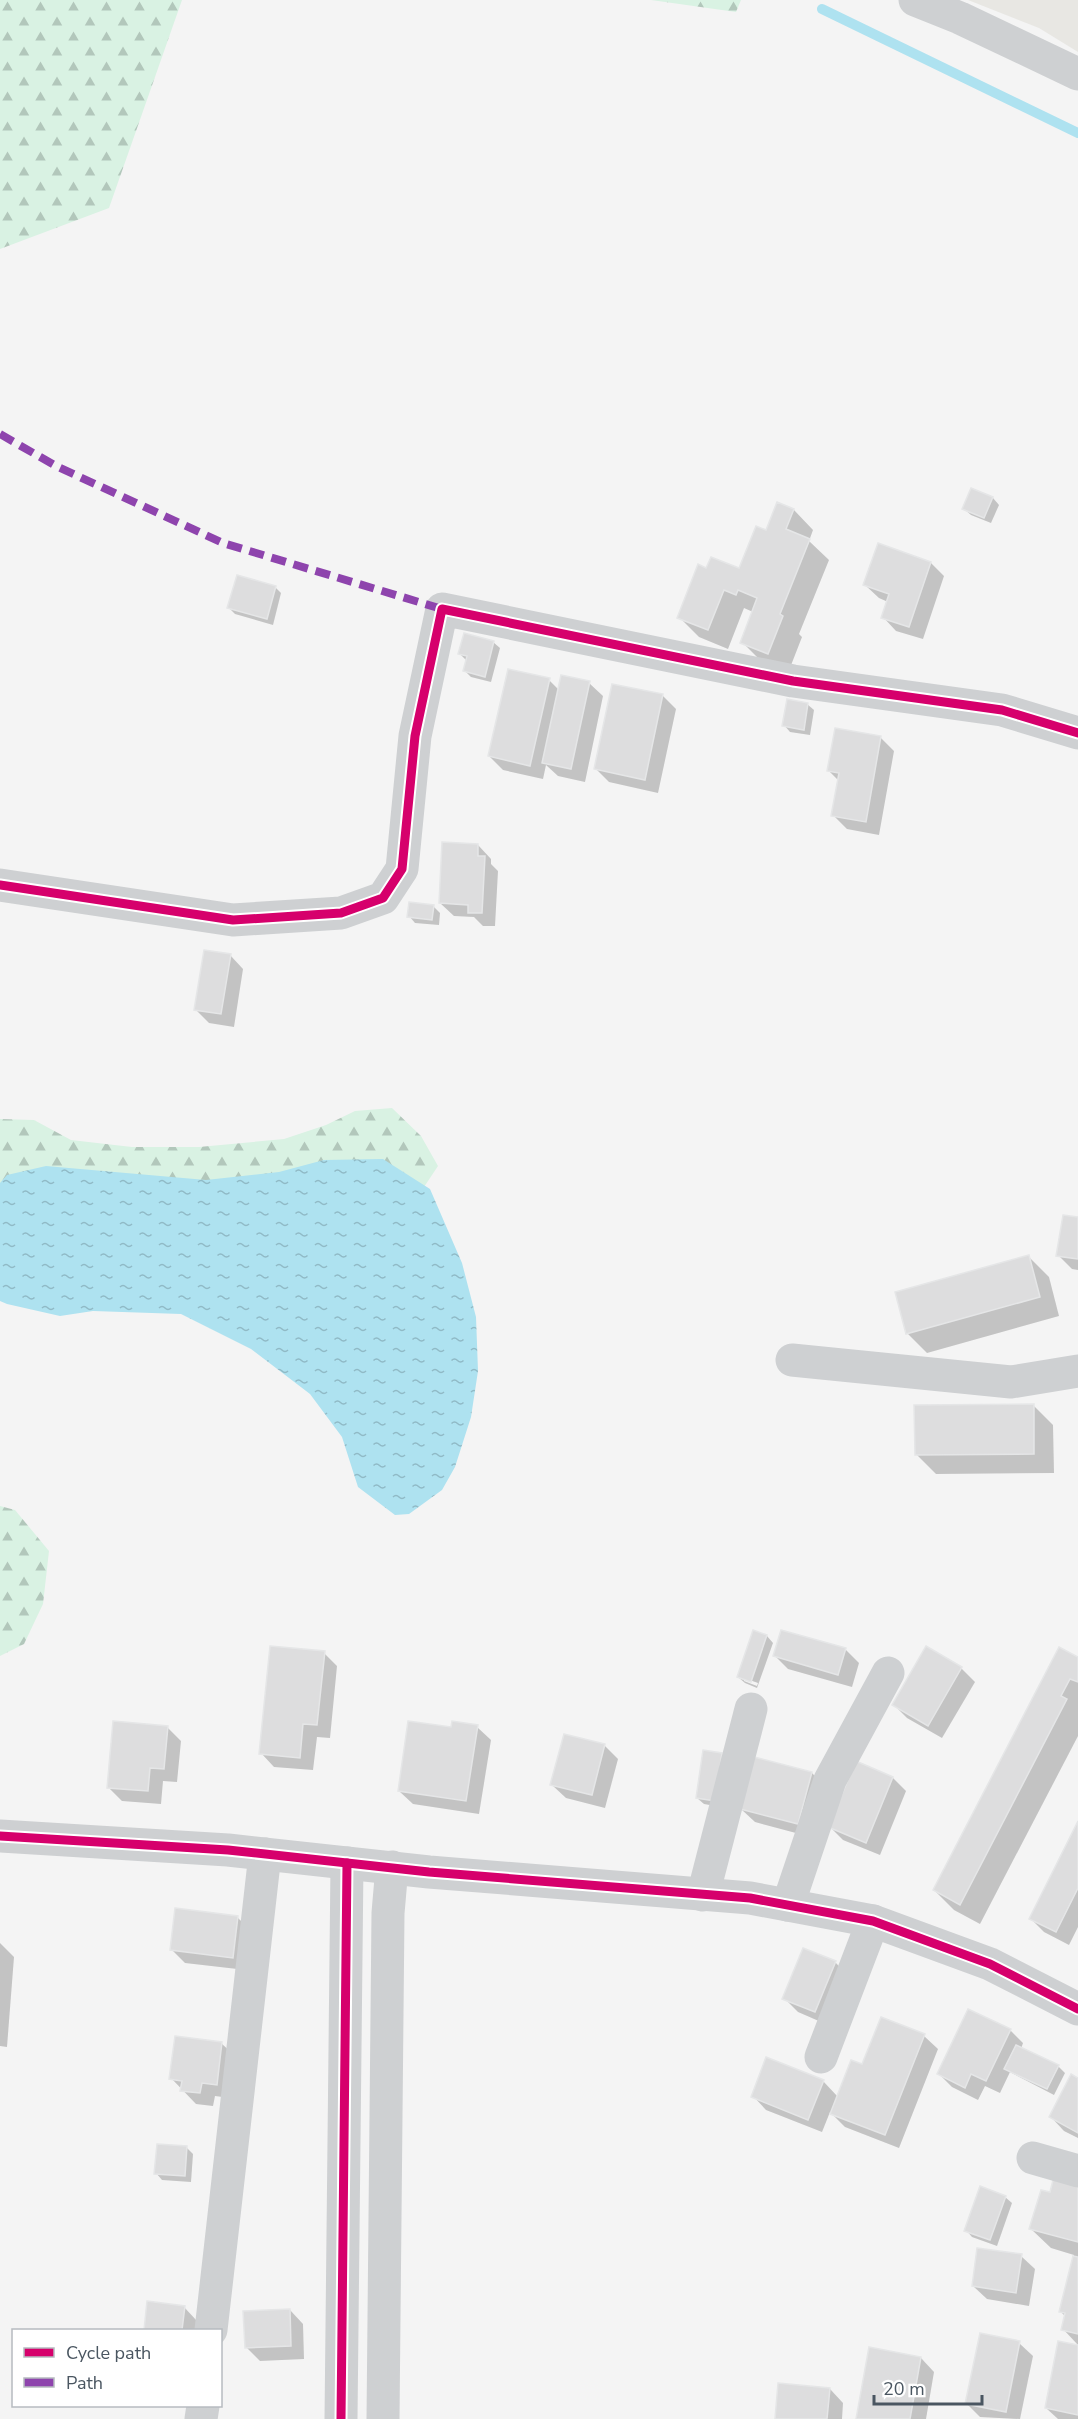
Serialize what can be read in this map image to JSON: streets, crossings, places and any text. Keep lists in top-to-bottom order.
{
  "legend": ["Cycle path", "Path"],
  "scale_bar": "20 m"
}
